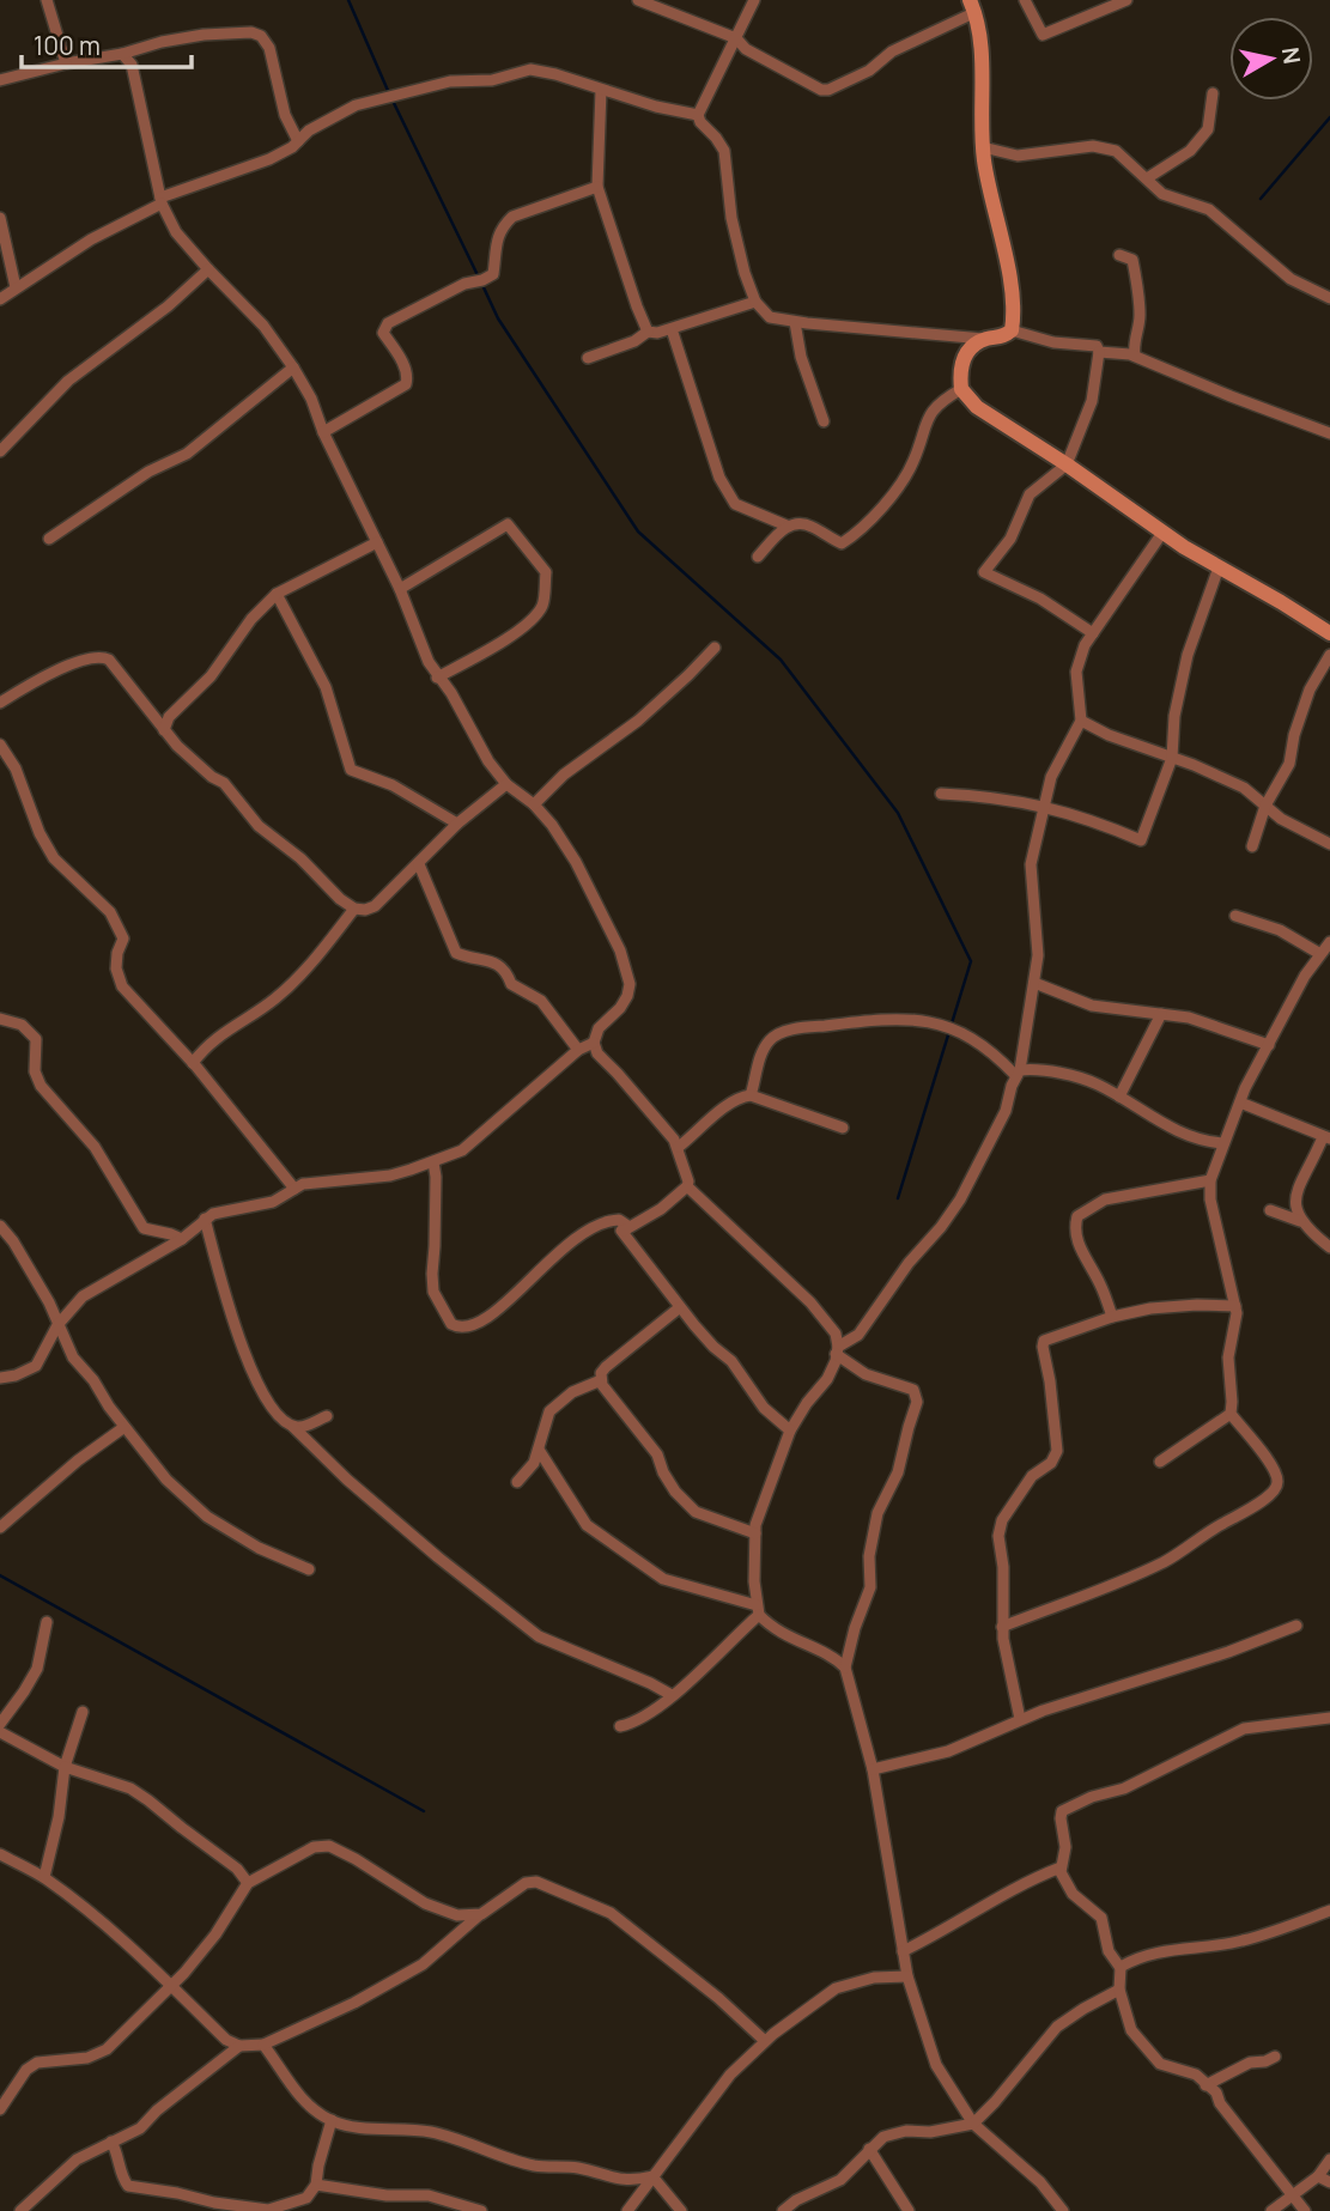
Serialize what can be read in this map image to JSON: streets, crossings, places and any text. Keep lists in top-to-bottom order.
{
  "scale_bar": "100 m",
  "north": "right"
}
